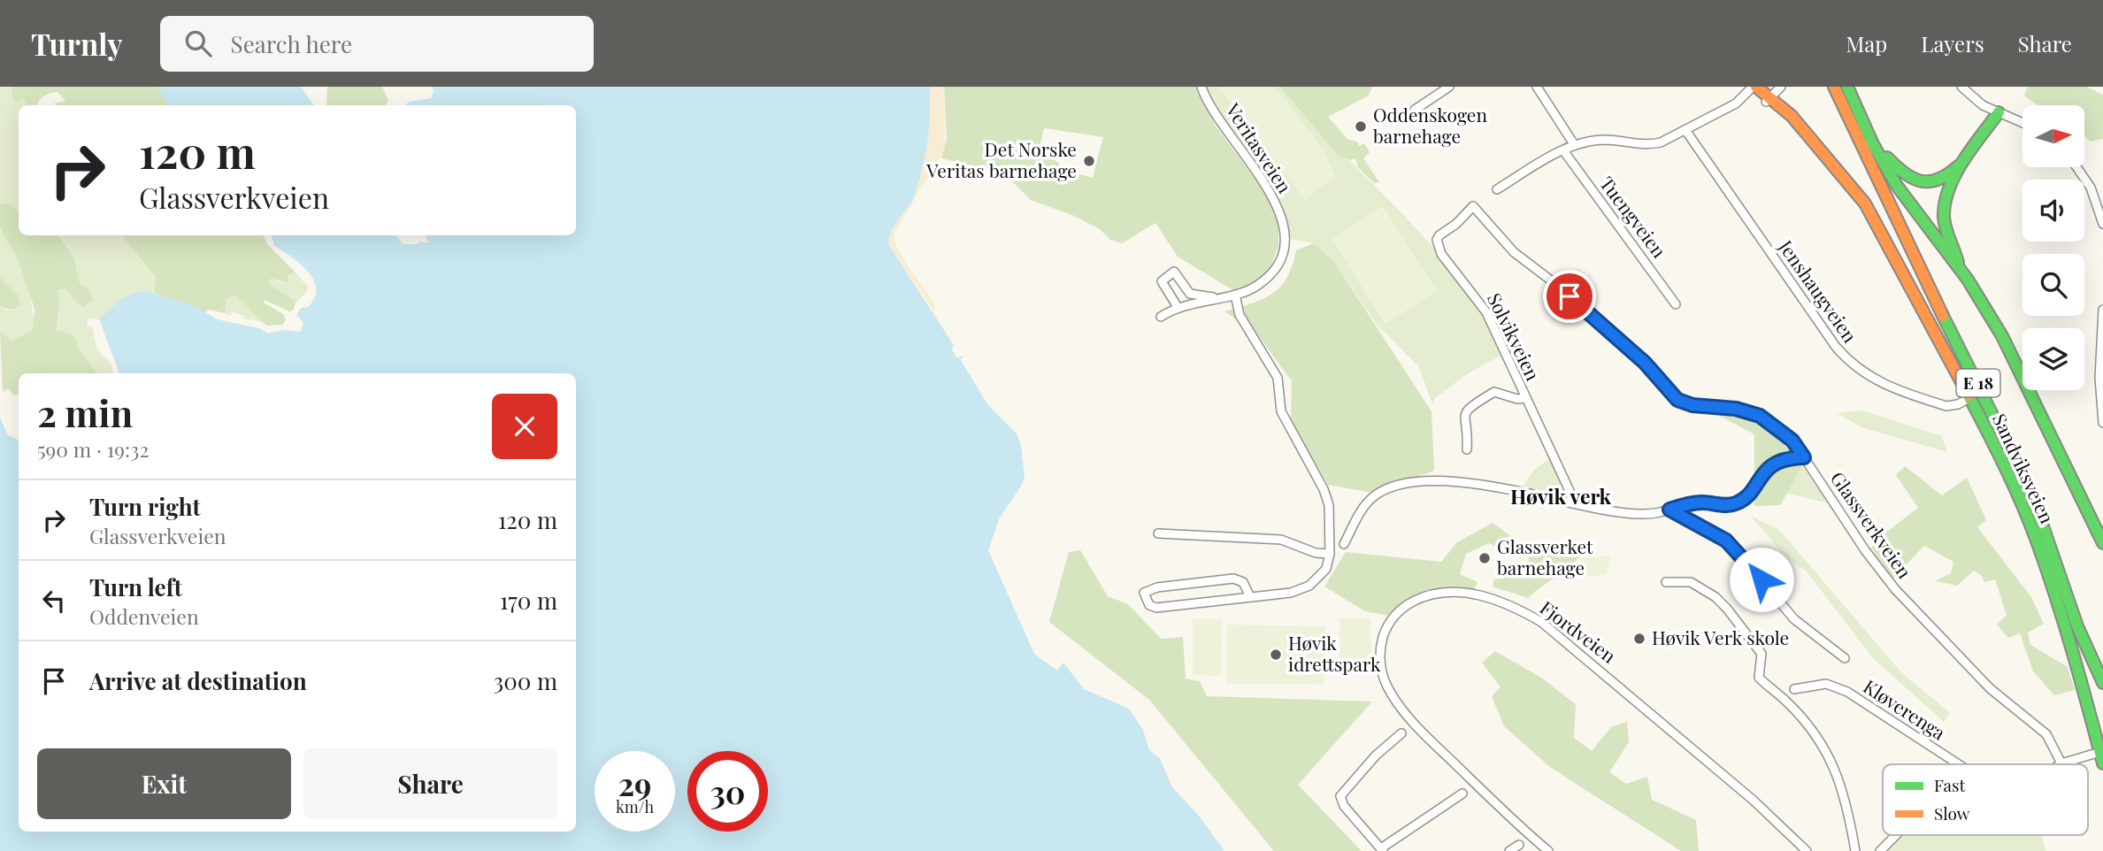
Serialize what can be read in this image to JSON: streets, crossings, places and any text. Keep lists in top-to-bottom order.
{
  "streets": {
    "main road": ["E 18", "Sandviksveien"],
    "street": [
      "Veritasveien",
      "Tuengveien",
      "Jenshaugveien",
      "Solvikveien",
      "Glassverkveien",
      "Fjordveien",
      "Kløverenga"
    ]
  },
  "crossings": [
    ["Jenshaugveien", "Sandviksveien"],
    ["Solvikveien", "Glassverkveien"]
  ],
  "districts": ["Høvik verk"],
  "places": [
    "Oddenskogen barnehage",
    "Det Norske Veritas barnehage",
    "Glassverket barnehage",
    "Høvik Verk skole",
    "Høvik idrettspark"
  ],
  "legend": ["Fast", "Slow"],
  "north": "right",
  "page": {
    "header": "Turnly",
    "search": "Search here",
    "nav": ["Map", "Layers", "Share"],
    "turn": ["120 m", "Glassverkveien"],
    "heading": ["2 min", "590 m · 19:32"],
    "list": [
      {
        "name": "Turn right",
        "note": "Glassverkveien",
        "value": "120 m"
      },
      {
        "name": "Turn left",
        "note": "Oddenveien",
        "value": "170 m"
      },
      {
        "name": "Arrive at destination",
        "value": "300 m"
      }
    ],
    "buttons": ["Exit", "Share"],
    "speed": "29 km/h",
    "limit": "30"
  }
}
